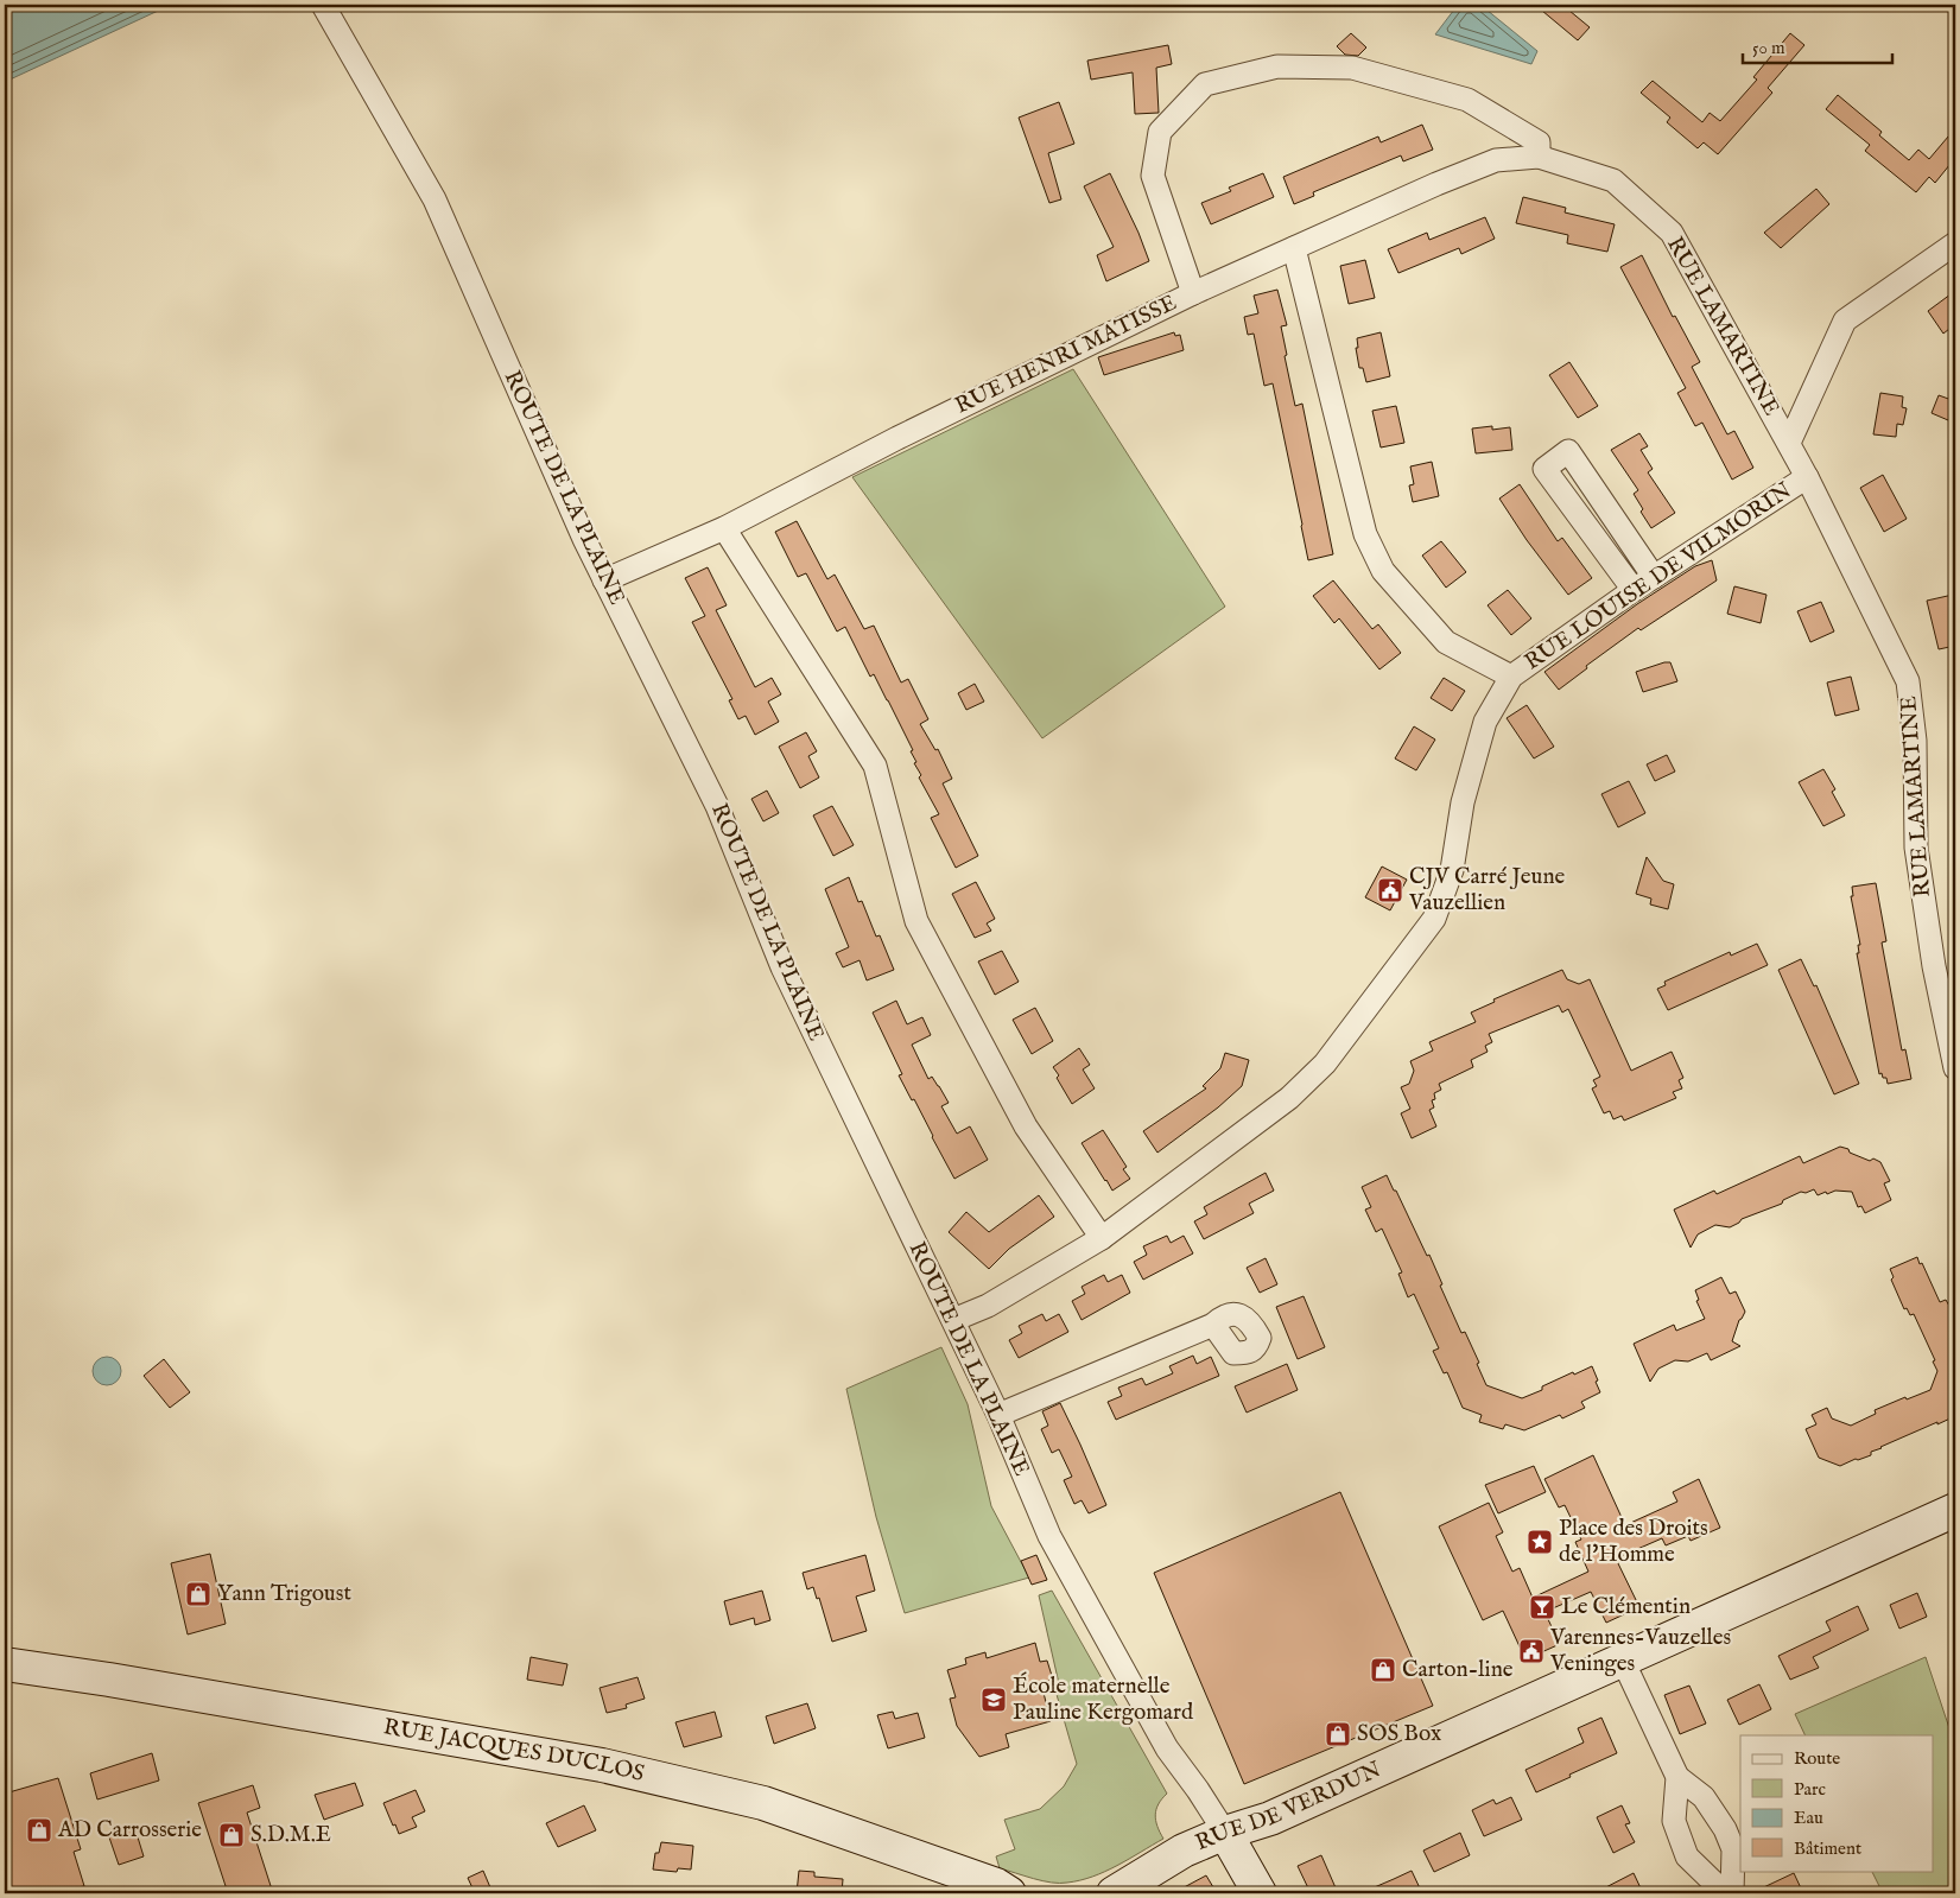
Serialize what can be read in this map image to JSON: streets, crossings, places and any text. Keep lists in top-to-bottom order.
{
  "streets": {
    "street": [
      "RUE LAMARTINE",
      "RUE HENRI MATISSE",
      "ROUTE DE LA PLAINE",
      "RUE LOUISE DE VILMORIN",
      "RUE JACQUES DUCLOS",
      "RUE DE VERDUN"
    ]
  },
  "crossings": [
    ["RUE LAMARTINE", "RUE HENRI MATISSE"],
    ["RUE LAMARTINE", "RUE LOUISE DE VILMORIN"],
    ["RUE HENRI MATISSE", "ROUTE DE LA PLAINE"],
    ["ROUTE DE LA PLAINE", "RUE LOUISE DE VILMORIN"],
    ["ROUTE DE LA PLAINE", "RUE DE VERDUN"]
  ],
  "places": {
    "public building": ["CJV Carré Jeune Vauzellien", "Varennes-Vauzelles Veninges"],
    "place": ["Place des Droits de l'Homme"],
    "shop": [
      "Yann Trigoust",
      "Carton-line",
      "SOS Box",
      "AD Carrosserie",
      "S.D.M.E"
    ],
    "bar": ["Le Clémentin"],
    "school or university": ["École maternelle Pauline Kergomard"]
  },
  "legend": [
    "Route",
    "Parc",
    "Eau",
    "Bâtiment"
  ],
  "scale_bar": "50 m"
}
